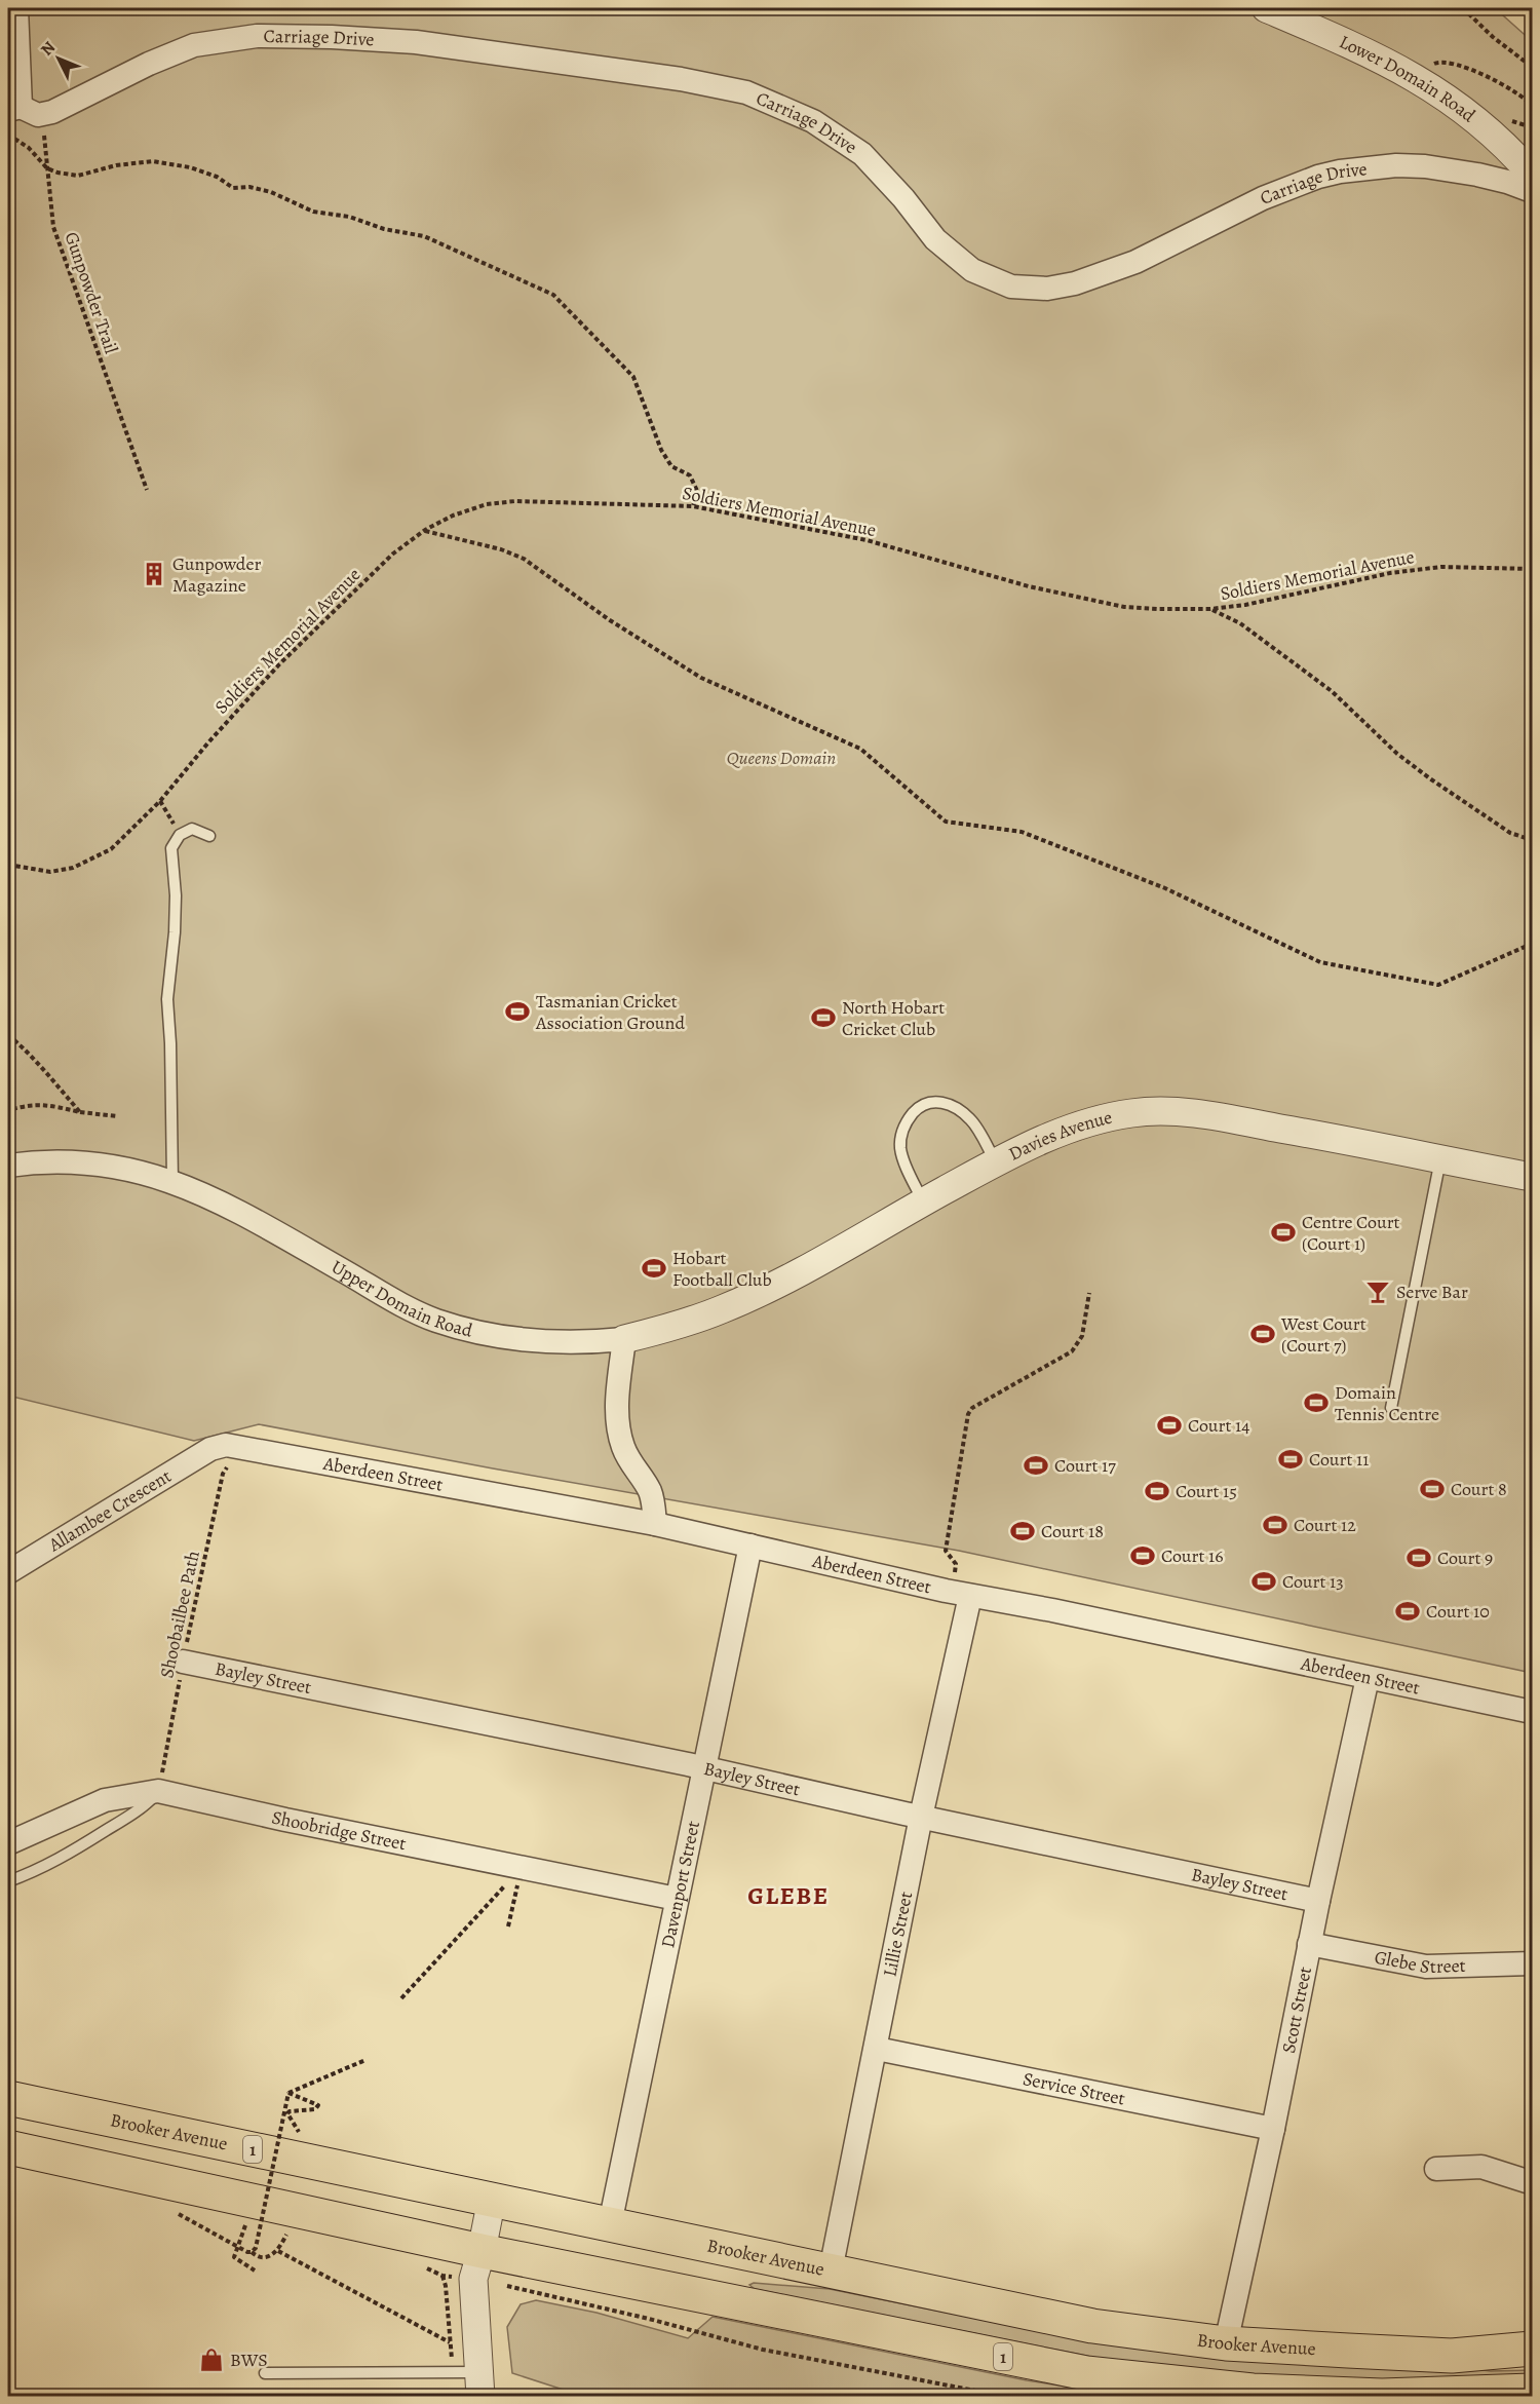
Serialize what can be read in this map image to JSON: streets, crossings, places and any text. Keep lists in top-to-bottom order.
{
  "streets": {
    "highway": ["Brooker Avenue", "1"],
    "street": [
      "Carriage Drive",
      "Lower Domain Road",
      "Davies Avenue",
      "Upper Domain Road",
      "Aberdeen Street",
      "Allambee Crescent",
      "Bayley Street",
      "Shoobridge Street",
      "Davenport Street",
      "Lillie Street",
      "Glebe Street",
      "Scott Street",
      "Service Street"
    ],
    "path": ["Gunpowder Trail", "Soldiers Memorial Avenue", "Shoobailbee Path"]
  },
  "crossings": [
    ["Carriage Drive", "Gunpowder Trail"],
    ["Davies Avenue", "Upper Domain Road"],
    ["Aberdeen Street", "Allambee Crescent"],
    ["Aberdeen Street", "Shoobailbee Path"],
    ["Aberdeen Street", "Davenport Street"],
    ["Aberdeen Street", "Lillie Street"],
    ["Aberdeen Street", "Scott Street"],
    ["Shoobailbee Path", "Bayley Street"],
    ["Shoobailbee Path", "Shoobridge Street"],
    ["Bayley Street", "Davenport Street"],
    ["Bayley Street", "Lillie Street"],
    ["Bayley Street", "Scott Street"],
    ["Shoobridge Street", "Davenport Street"],
    ["Davenport Street", "Brooker Avenue"],
    ["Lillie Street", "Service Street"],
    ["Lillie Street", "Brooker Avenue"],
    ["Glebe Street", "Scott Street"],
    ["Scott Street", "Service Street"],
    ["Scott Street", "Brooker Avenue"]
  ],
  "districts": ["GLEBE"],
  "parks": ["Queens Domain"],
  "places": {
    "building": ["Gunpowder Magazine"],
    "sports": [
      "Tasmanian Cricket Association Ground",
      "North Hobart Cricket Club",
      "Centre Court (Court 1)",
      "Hobart Football Club",
      "West Court (Court 7)",
      "Domain Tennis Centre",
      "Court 14",
      "Court 11",
      "Court 17",
      "Court 8",
      "Court 15",
      "Court 12",
      "Court 18",
      "Court 16",
      "Court 9",
      "Court 13",
      "Court 10"
    ],
    "bar": ["Serve Bar"],
    "shop": ["BWS"]
  },
  "north": "top left"
}
